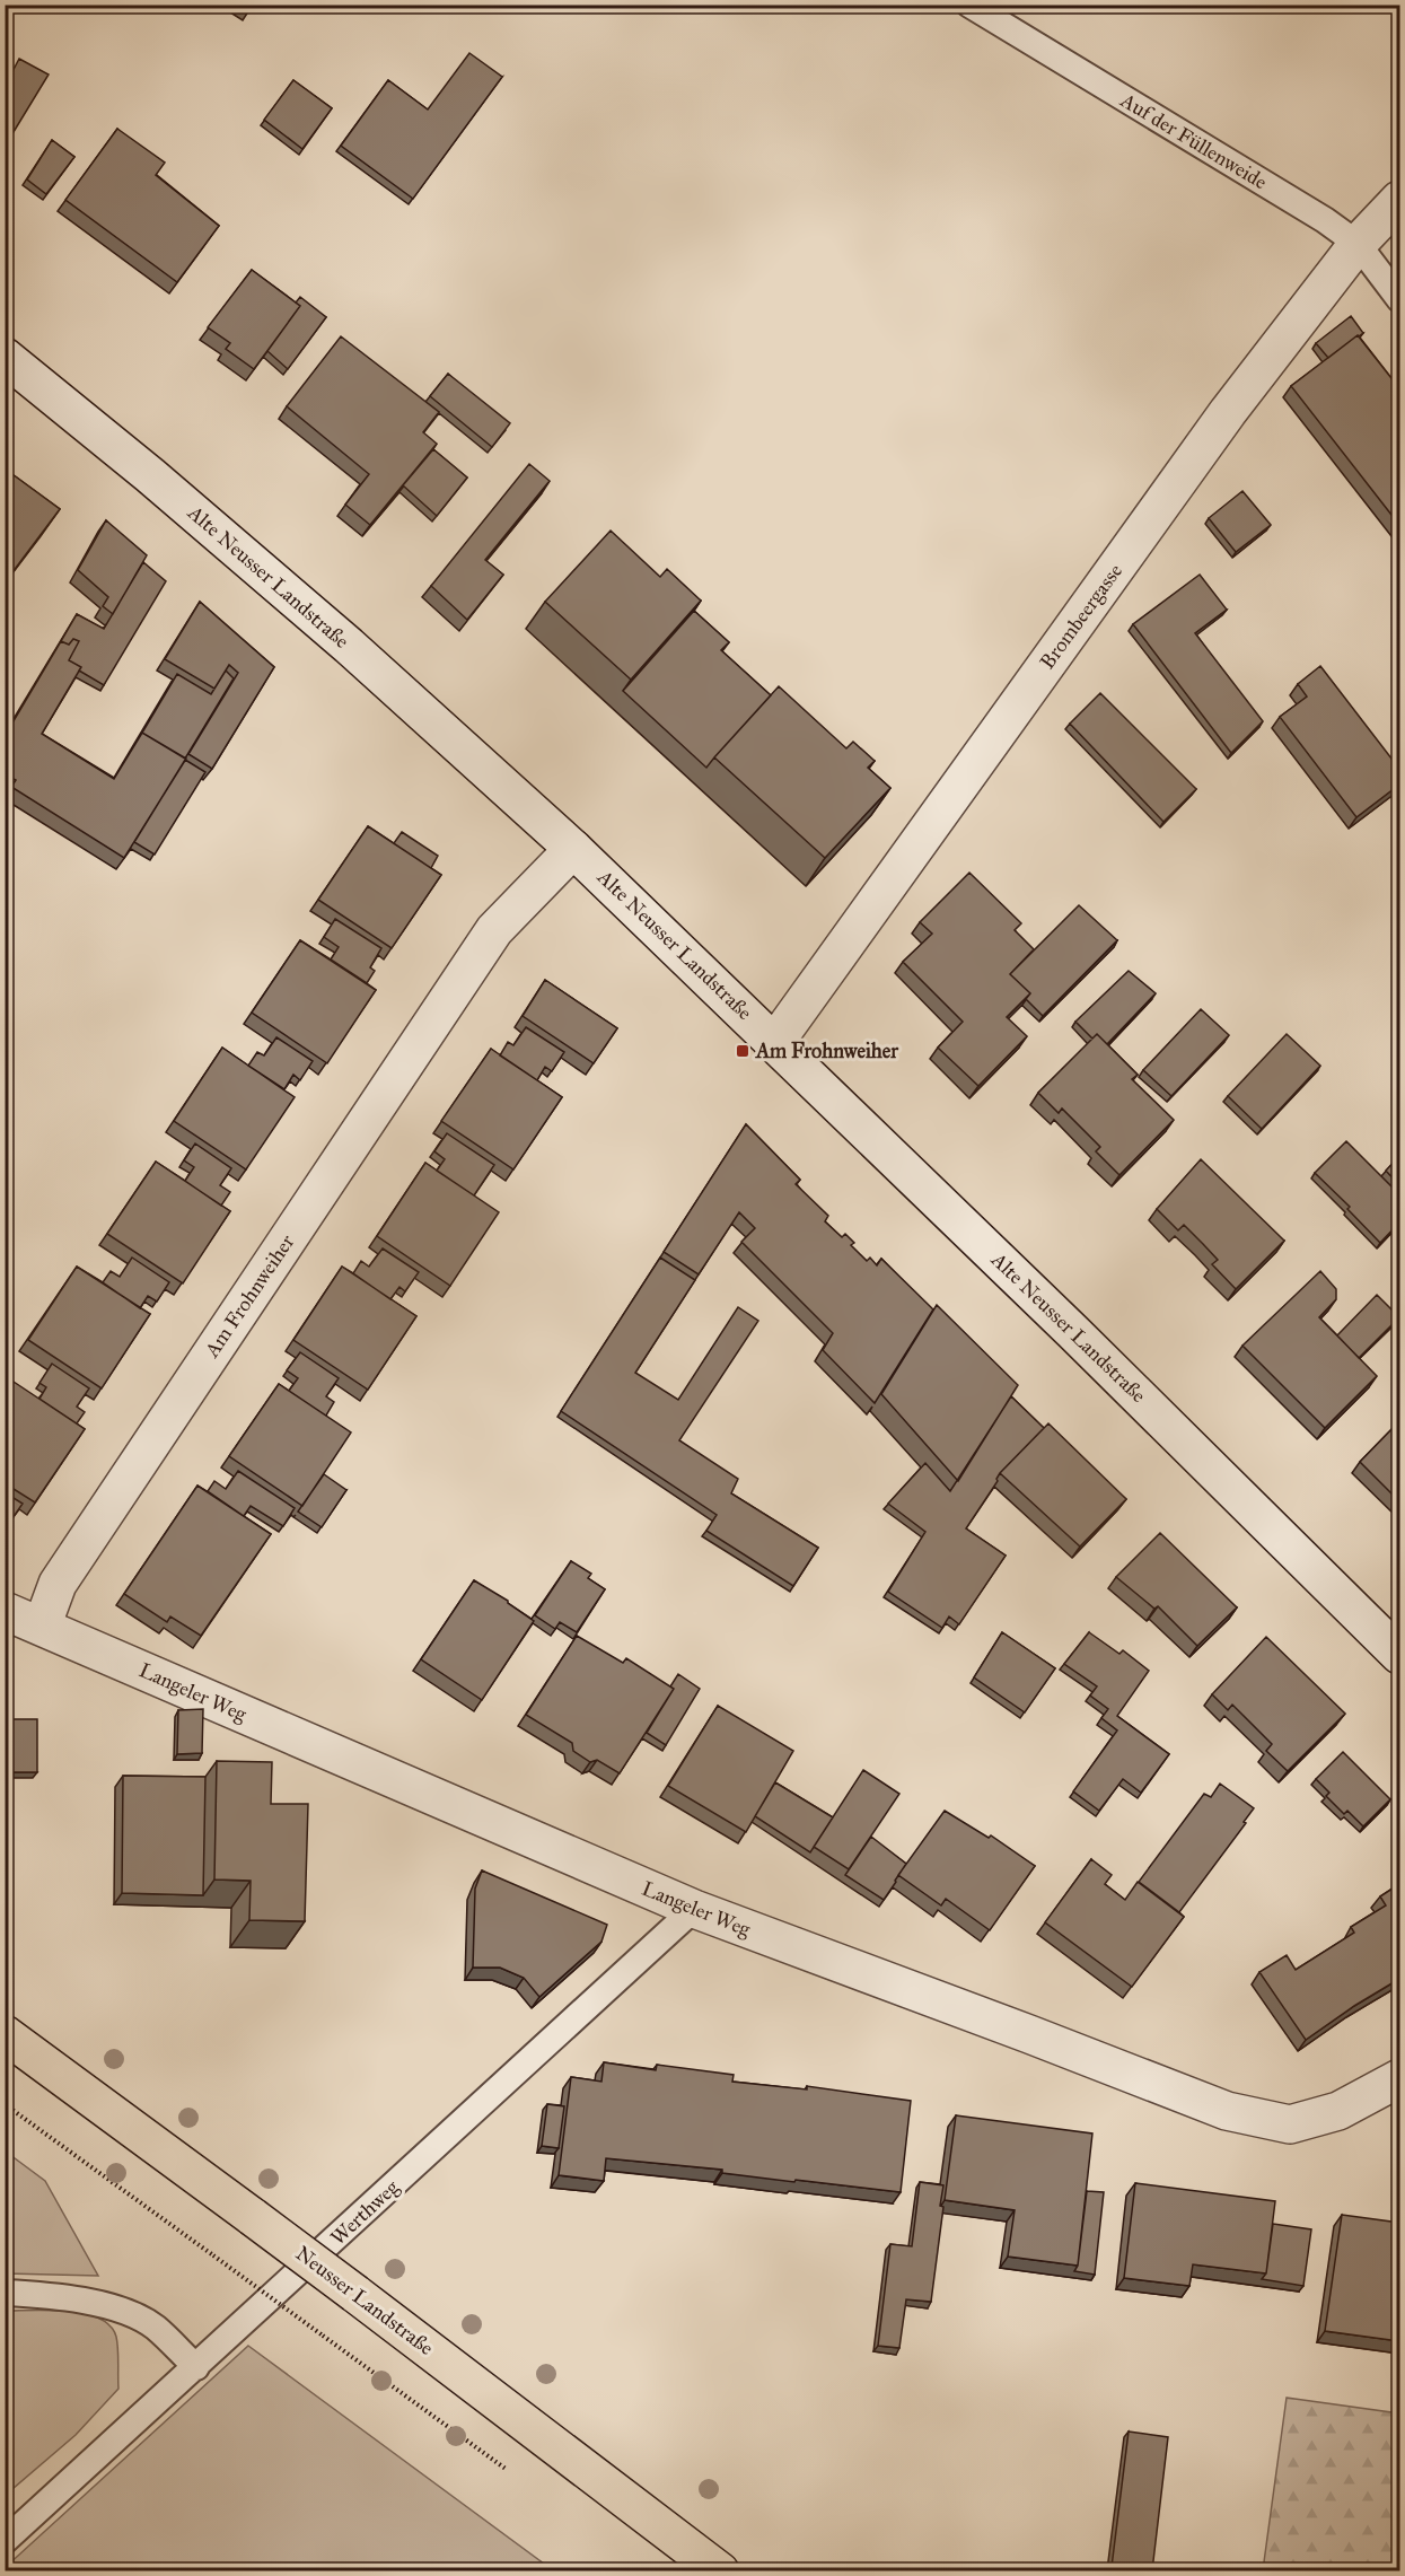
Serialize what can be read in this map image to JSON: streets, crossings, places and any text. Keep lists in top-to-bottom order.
{
  "streets": {
    "main road": ["Neusser Landstraße"],
    "street": [
      "Alte Neusser Landstraße",
      "Brombeergasse",
      "Am Frohnweiher",
      "Langeler Weg"
    ],
    "lane": ["Auf der Füllenweide", "Werthweg"]
  },
  "crossings": [
    ["Auf der Füllenweide", "Brombeergasse"],
    ["Alte Neusser Landstraße", "Brombeergasse"],
    ["Alte Neusser Landstraße", "Am Frohnweiher"],
    ["Am Frohnweiher", "Langeler Weg"],
    ["Langeler Weg", "Werthweg"]
  ],
  "places": {
    "transit": ["Am Frohnweiher"]
  }
}
